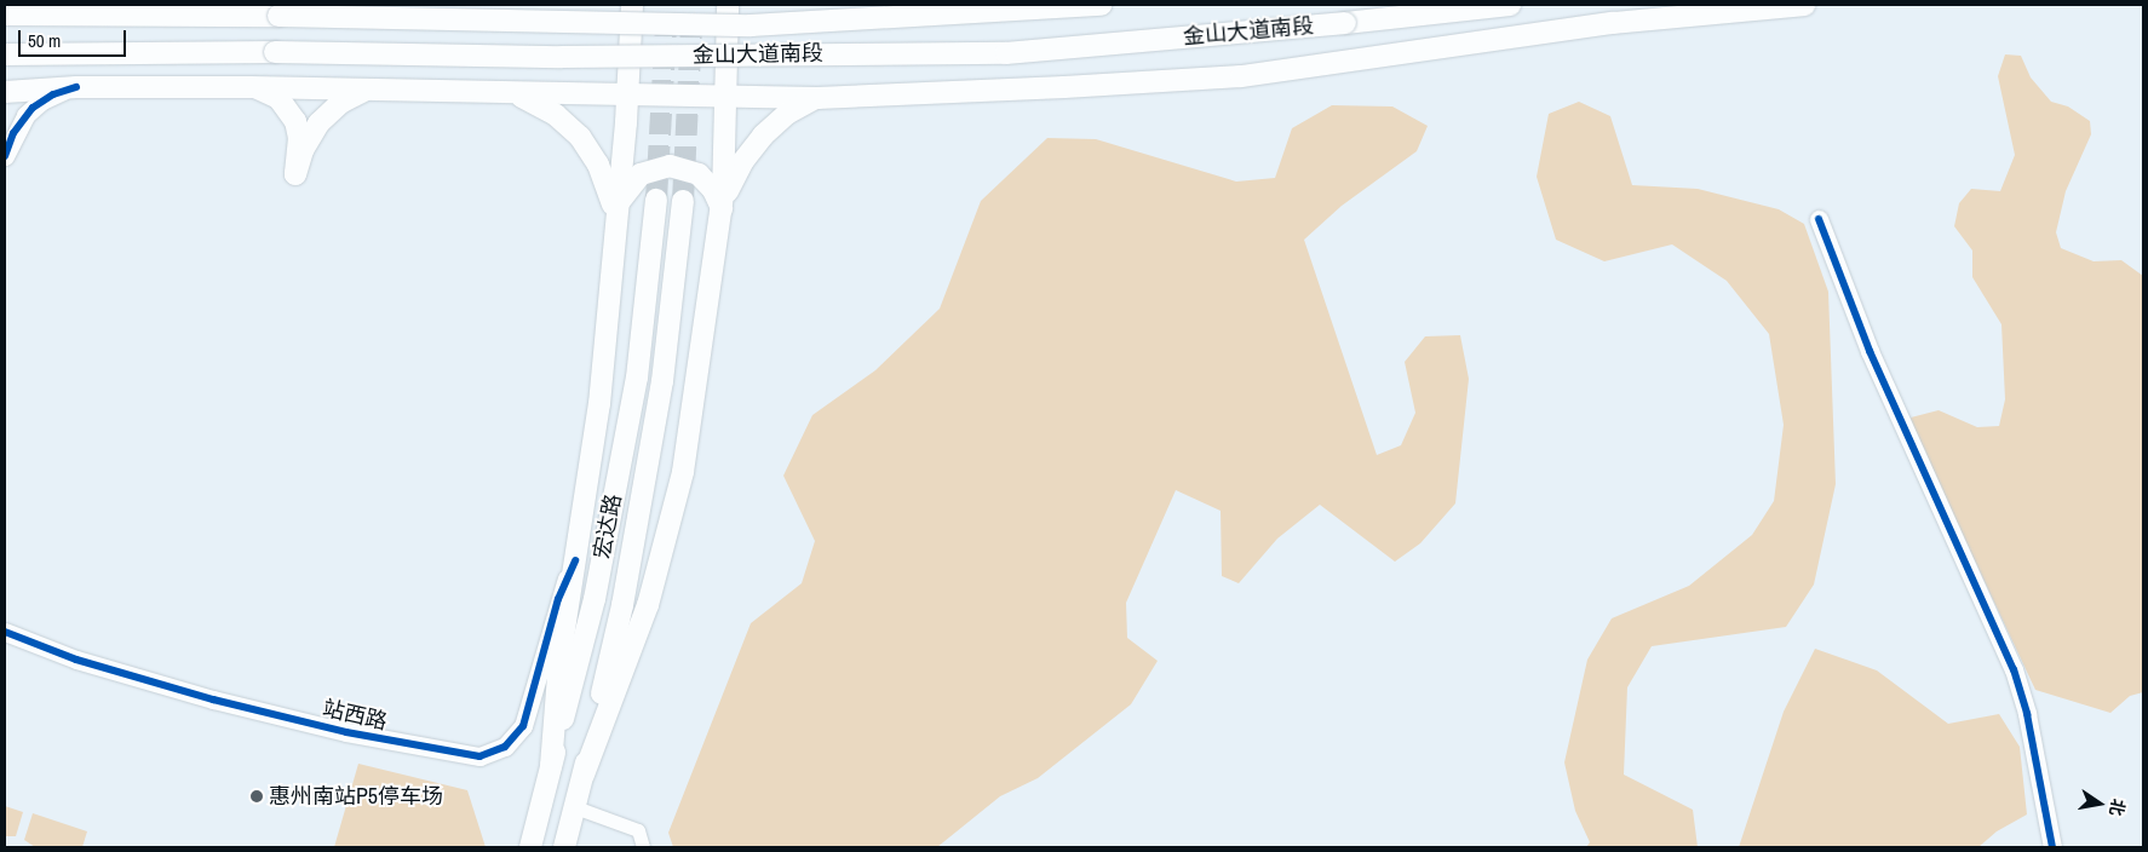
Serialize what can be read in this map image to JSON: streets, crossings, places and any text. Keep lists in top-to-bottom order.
{
  "streets": {
    "main road": ["金山大道南段", "宏达路"],
    "street": ["站西路"]
  },
  "places": ["惠州南站P5停车场"],
  "scale_bar": "50 m",
  "north": "right"
}
